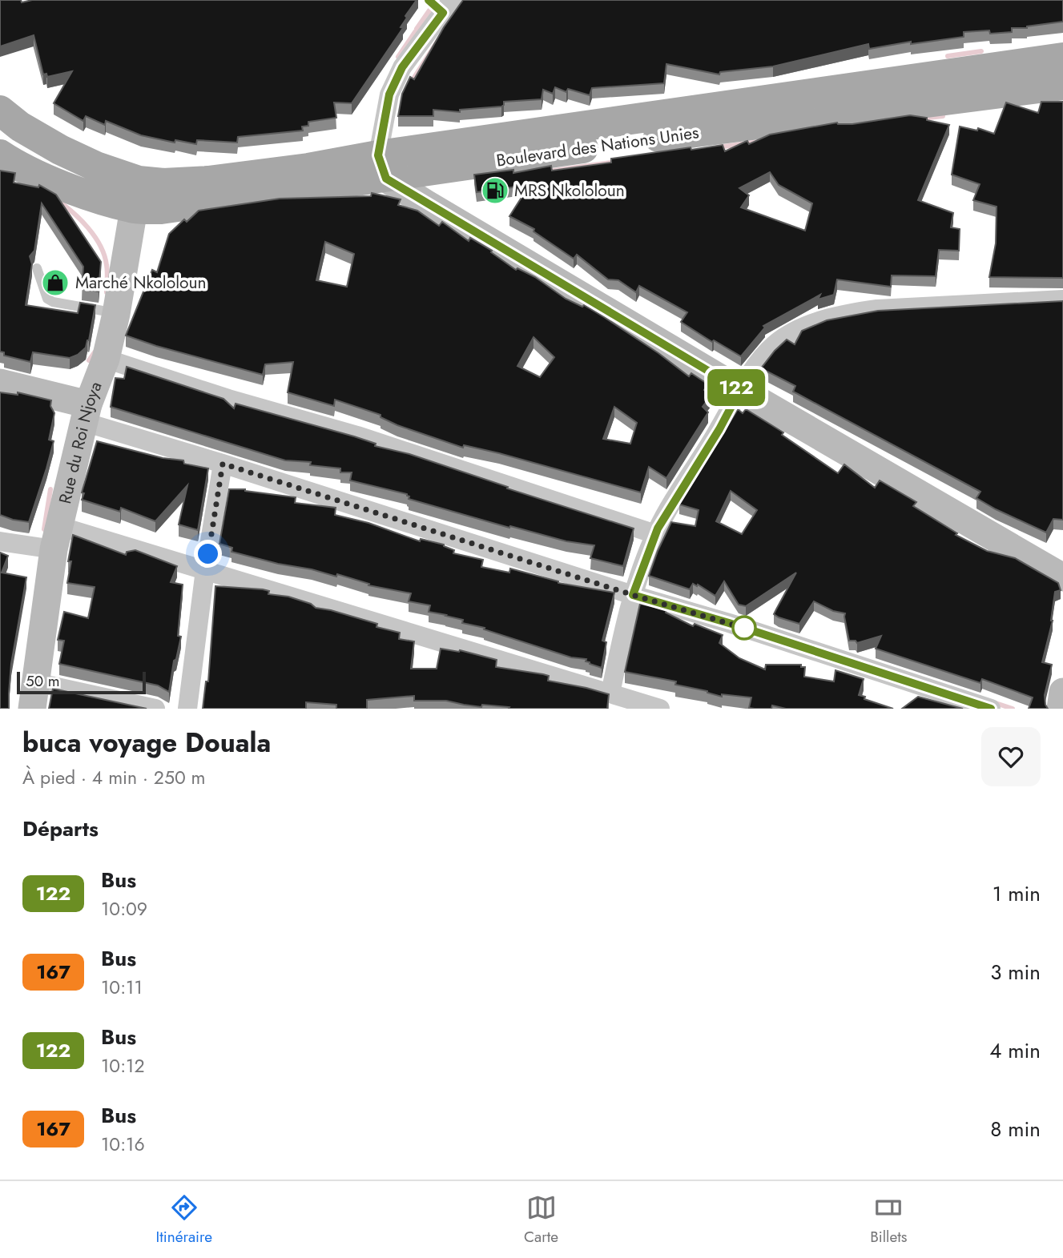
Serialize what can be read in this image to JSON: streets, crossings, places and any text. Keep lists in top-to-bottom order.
{
  "streets": {
    "main road": ["Boulevard des Nations Unies"],
    "street": ["Rue du Roi Njoya"]
  },
  "crossings": [
    ["Boulevard des Nations Unies", "Rue du Roi Njoya"]
  ],
  "places": {
    "fuel station": ["MRS Nkololoun"],
    "shop": ["Marché Nkololoun"]
  },
  "lines": ["bus line 122"],
  "scale_bar": "50 m",
  "page": {
    "on_map": "122",
    "scale": "50 m",
    "heading": [
      ["buca voyage Douala", "À pied · 4 min · 250 m"],
      "Départs"
    ],
    "list": [
      {
        "mark": "122",
        "name": "Bus",
        "note": "10:09",
        "value": "1 min"
      },
      {
        "mark": "167",
        "name": "Bus",
        "note": "10:11",
        "value": "3 min"
      },
      {
        "mark": "122",
        "name": "Bus",
        "note": "10:12",
        "value": "4 min"
      },
      {
        "mark": "167",
        "name": "Bus",
        "note": "10:16",
        "value": "8 min"
      }
    ],
    "tabs": ["Itinéraire", "Carte", "Billets"]
  }
}
